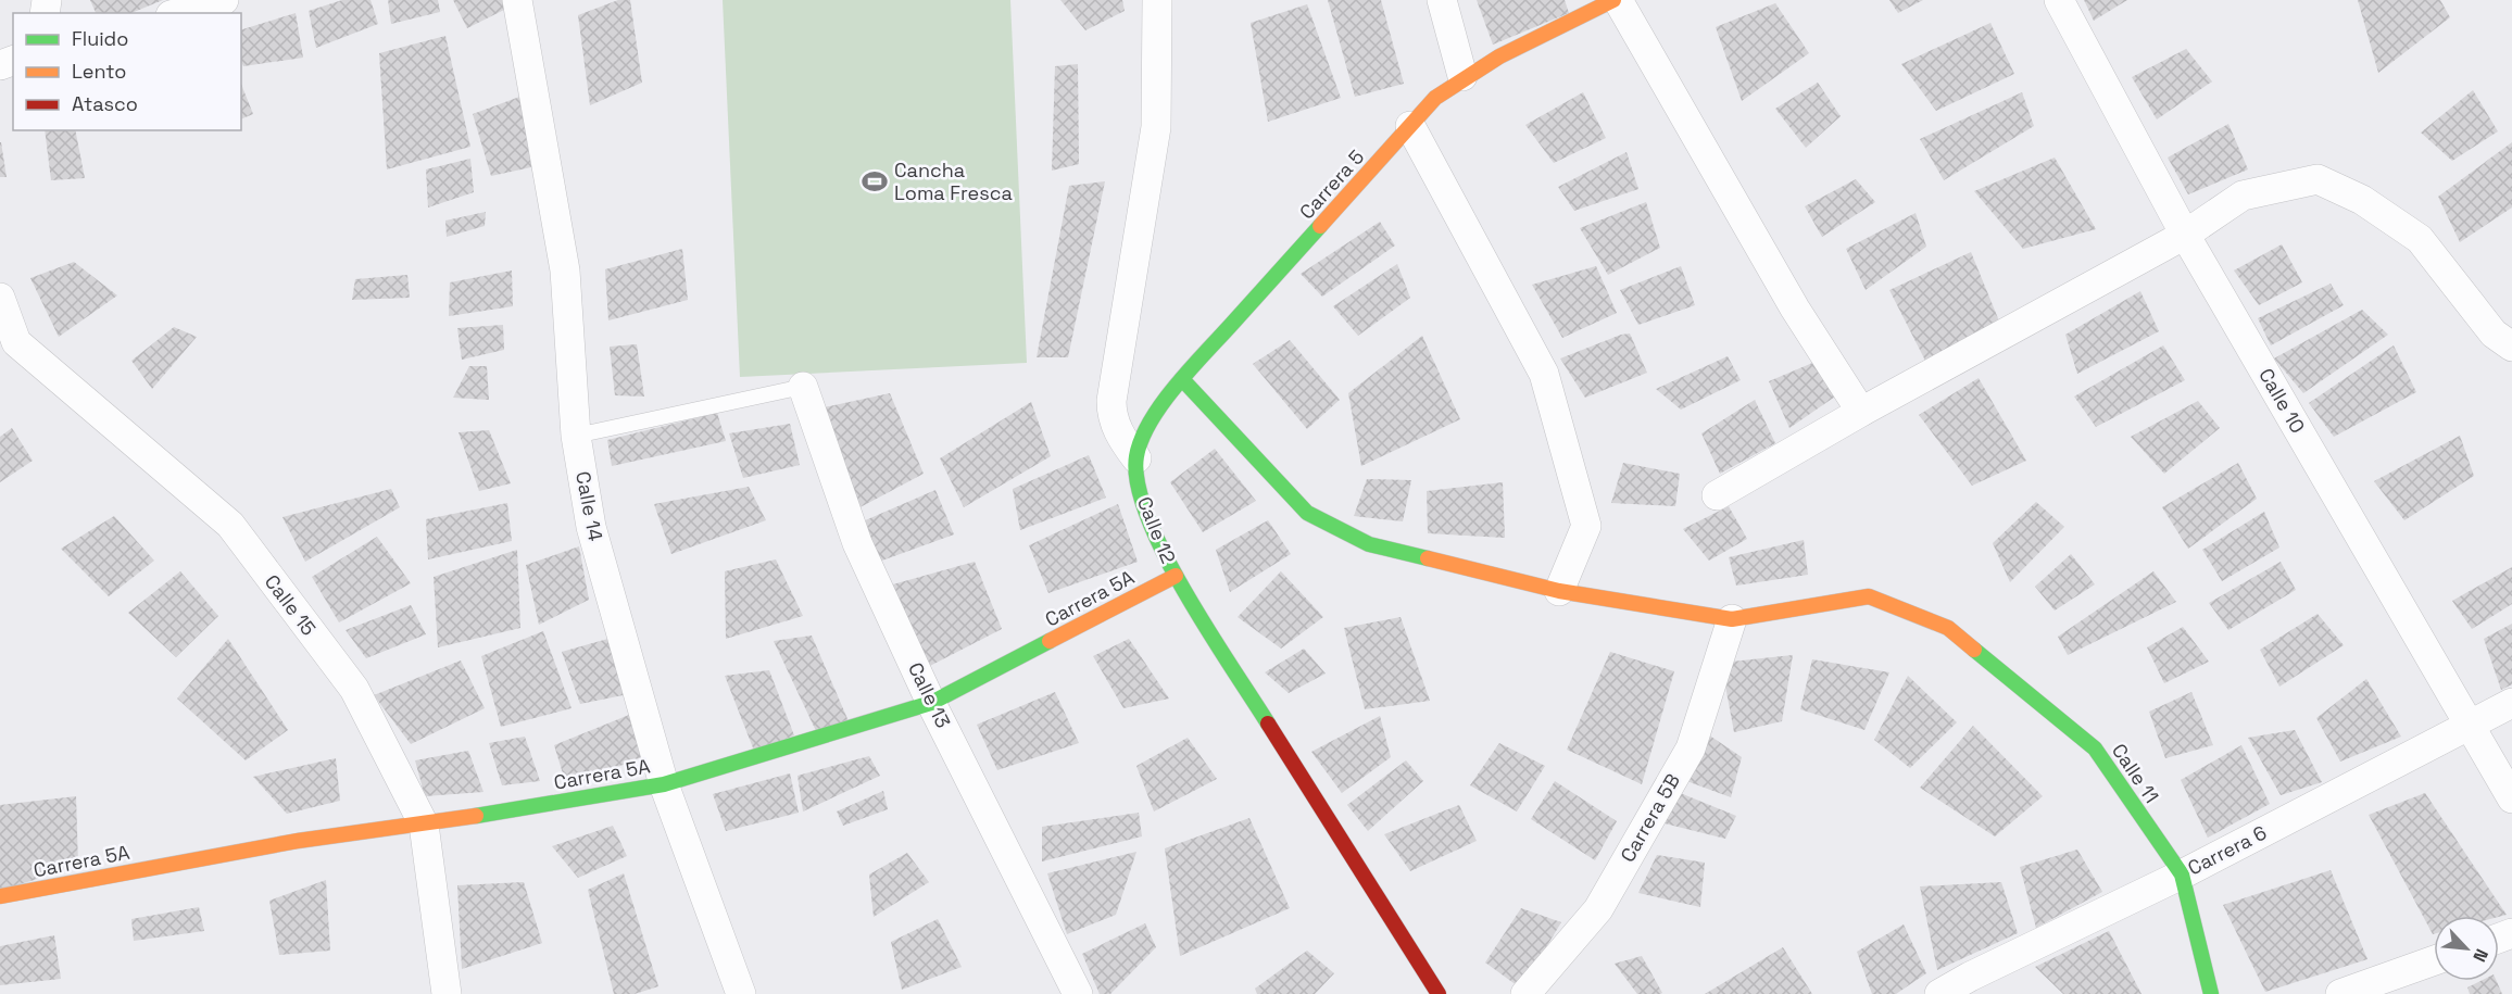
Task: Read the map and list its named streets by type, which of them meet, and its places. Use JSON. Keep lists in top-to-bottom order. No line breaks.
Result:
{"streets":{"street":["Carrera 5","Calle 10","Calle 14","Calle 12","Carrera 5A","Calle 15","Calle 13","Calle 11","Carrera 5B","Carrera 6"]},"crossings":[["Carrera 5","Calle 12"],["Carrera 5","Calle 11"],["Calle 10","Carrera 6"],["Calle 14","Carrera 5A"],["Calle 12","Carrera 5A"],["Carrera 5A","Calle 15"],["Carrera 5A","Calle 13"],["Calle 11","Carrera 5B"],["Calle 11","Carrera 6"]],"places":{"sports":["Cancha Loma Fresca"]},"legend":["Fluido","Lento","Atasco"],"north":"bottom right"}
